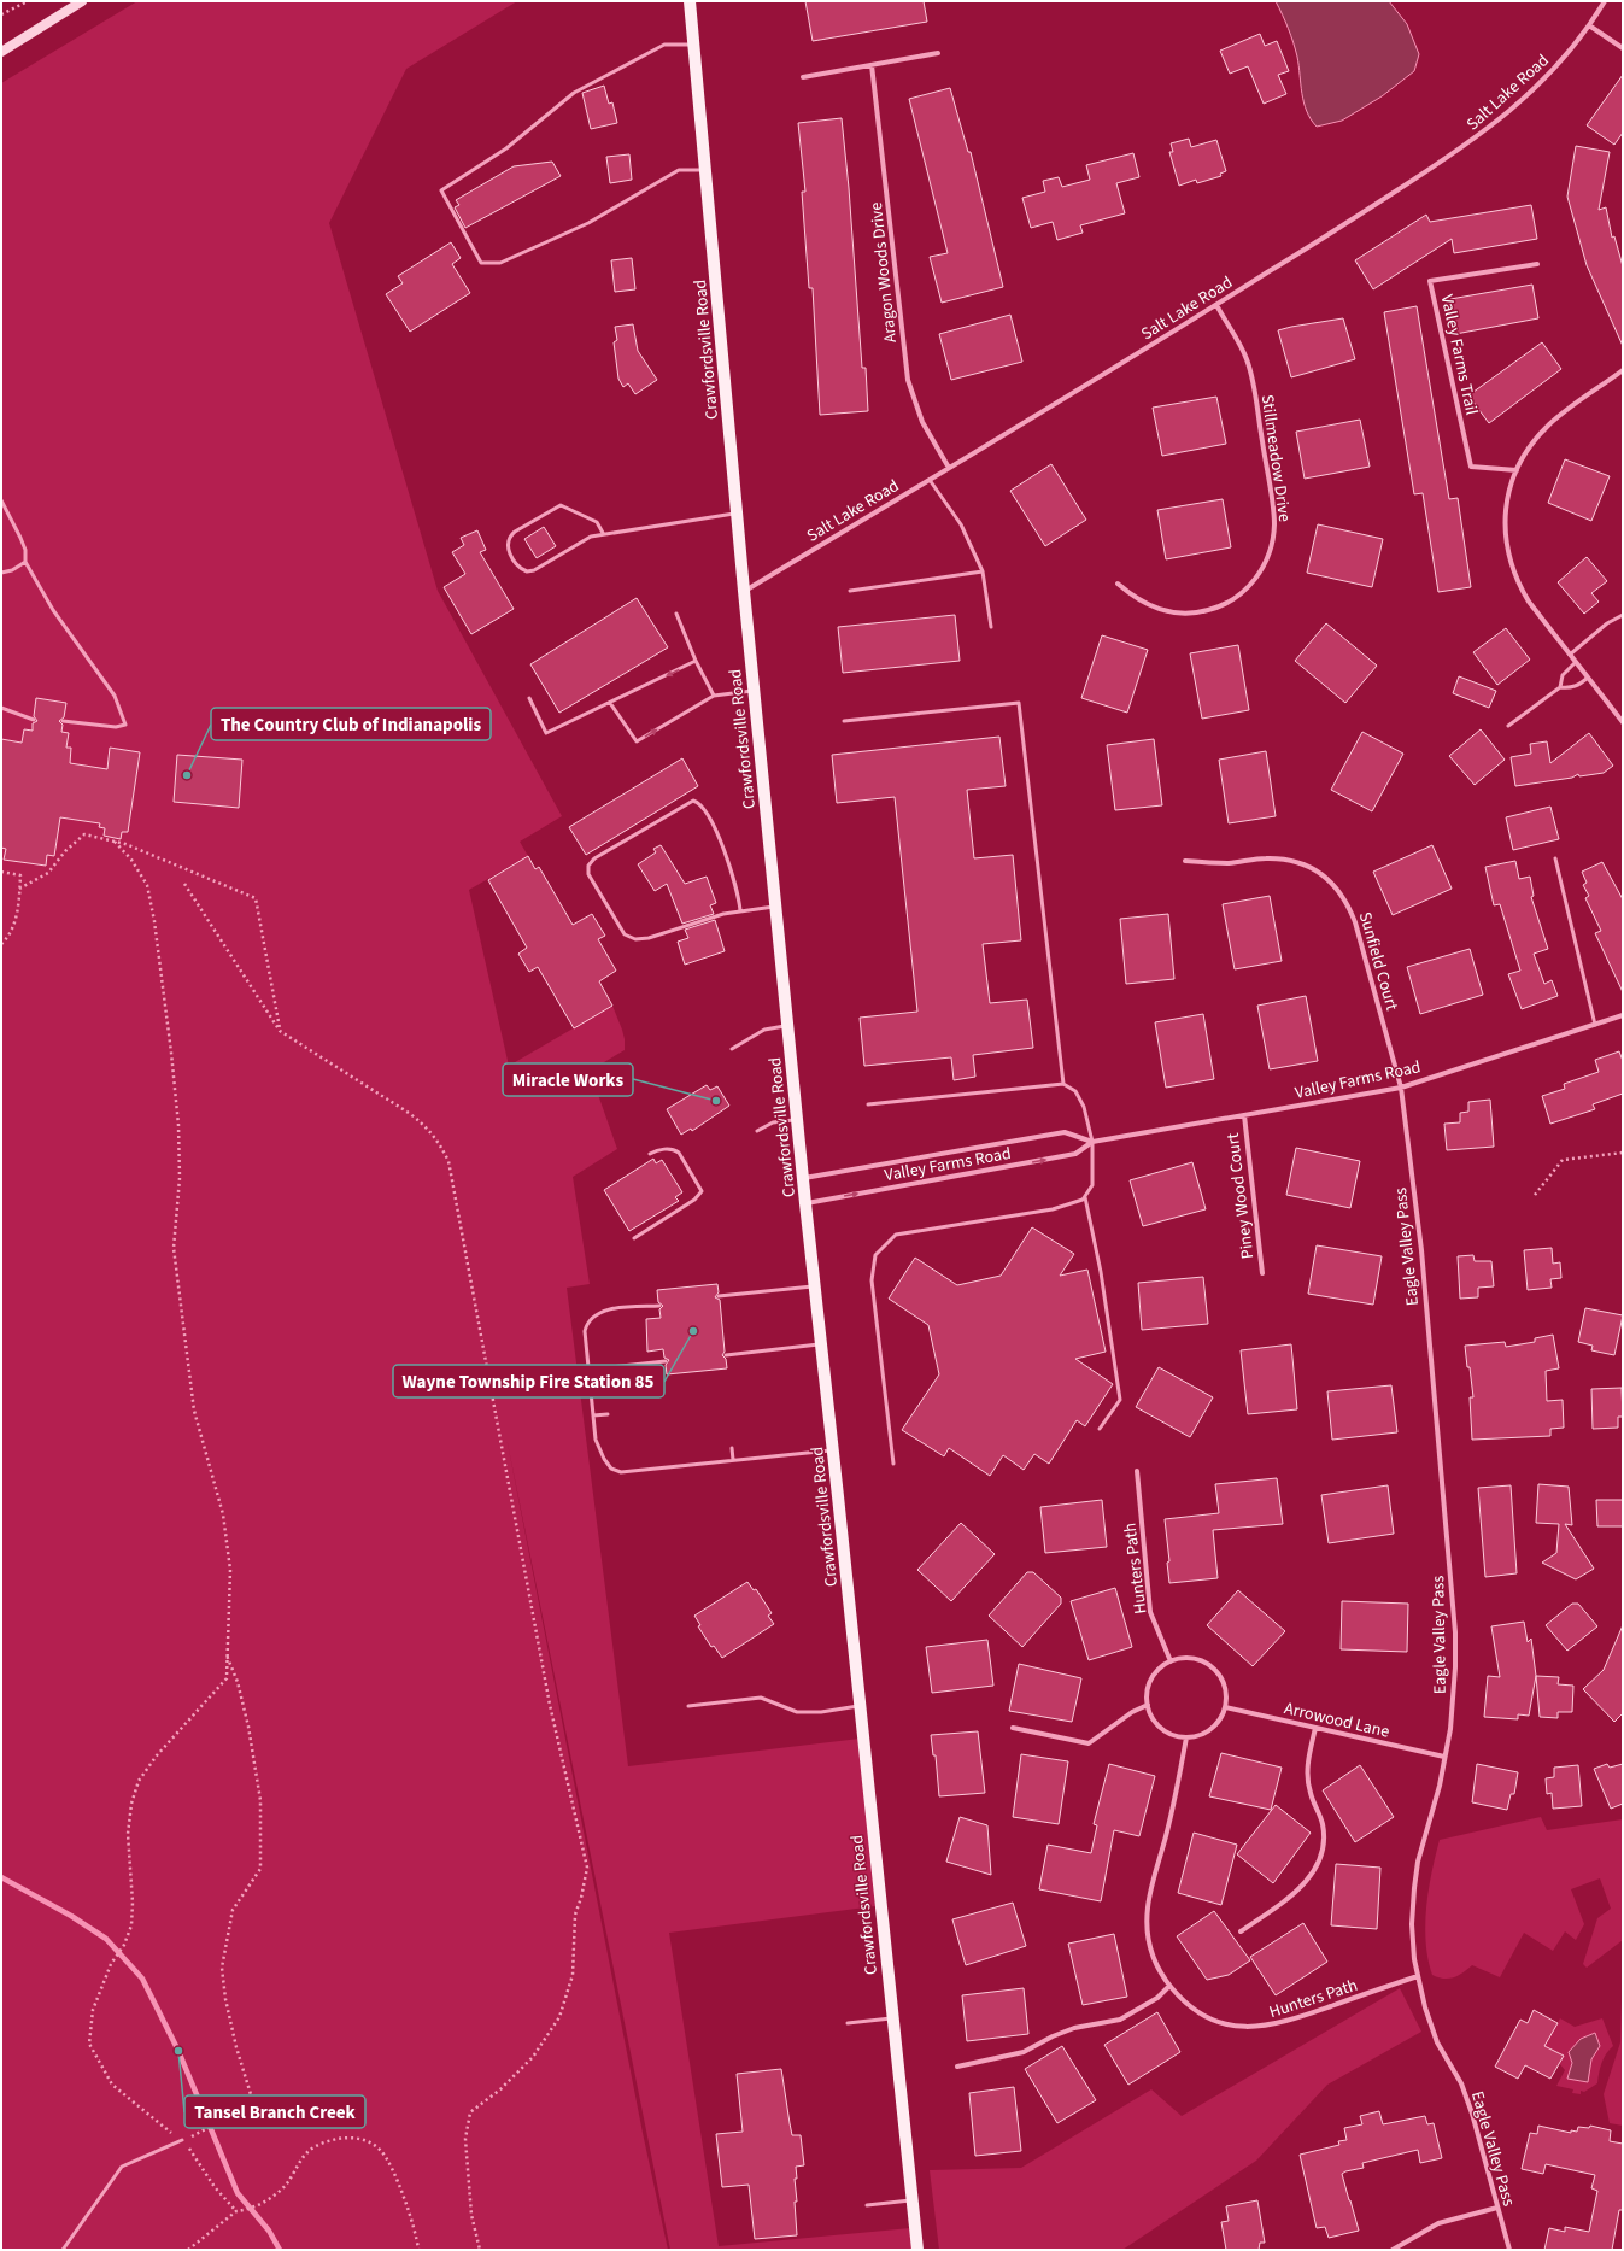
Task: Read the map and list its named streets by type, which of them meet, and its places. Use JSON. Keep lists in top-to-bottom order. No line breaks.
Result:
{"streets":{"main road":["Crawfordsville Road"],"street":["Salt Lake Road","Aragon Woods Drive","Valley Farms Trail","Stillmeadow Drive","Sunfield Court","Valley Farms Road","Piney Wood Court","Eagle Valley Pass","Hunters Path","Arrowood Lane"]},"crossings":[["Salt Lake Road","Aragon Woods Drive"],["Salt Lake Road","Crawfordsville Road"],["Salt Lake Road","Stillmeadow Drive"],["Crawfordsville Road","Valley Farms Road"],["Sunfield Court","Valley Farms Road"],["Sunfield Court","Eagle Valley Pass"],["Valley Farms Road","Piney Wood Court"],["Valley Farms Road","Eagle Valley Pass"],["Eagle Valley Pass","Hunters Path"],["Eagle Valley Pass","Arrowood Lane"],["Hunters Path","Arrowood Lane"]],"places":["The Country Club of Indianapolis","Miracle Works","Wayne Township Fire Station 85","Tansel Branch Creek"]}
